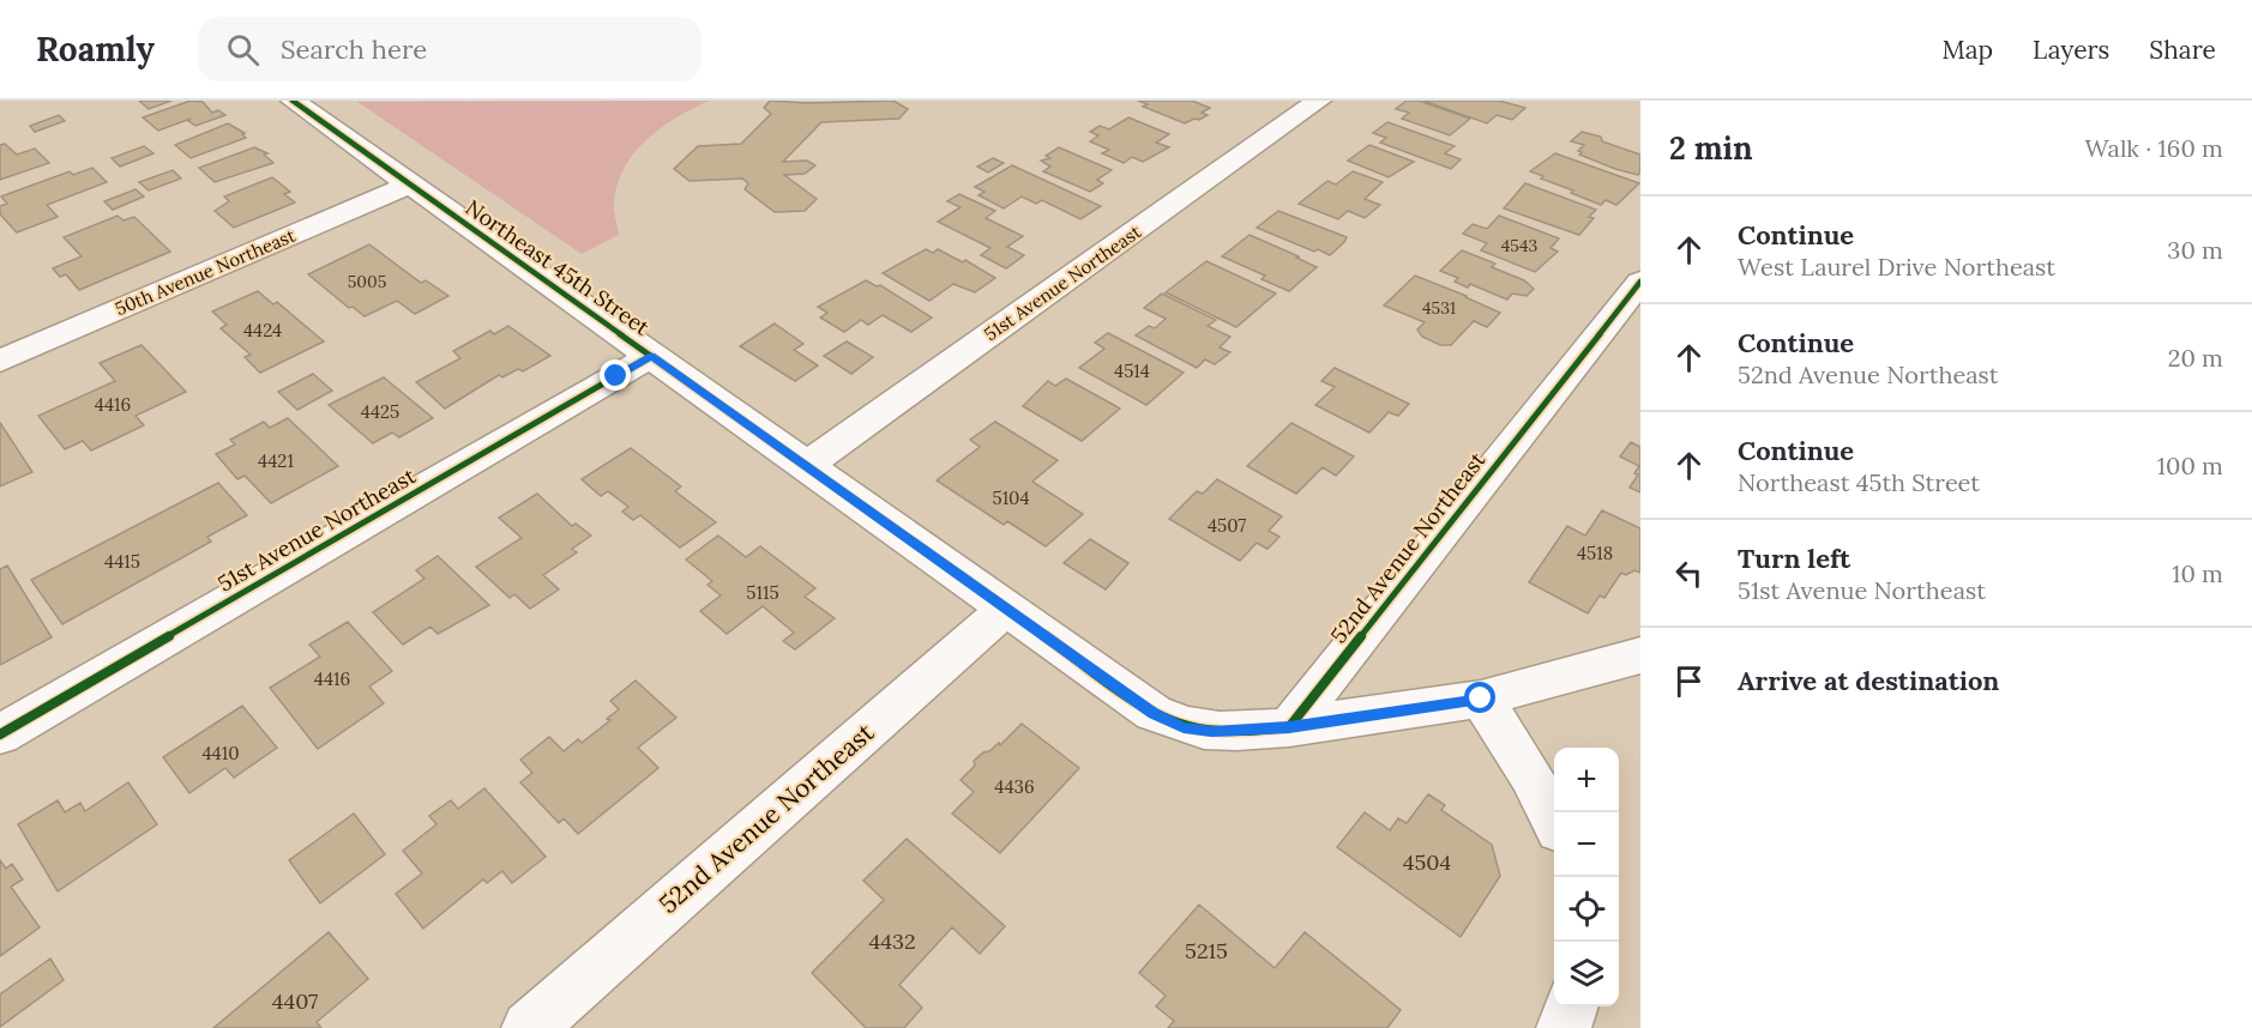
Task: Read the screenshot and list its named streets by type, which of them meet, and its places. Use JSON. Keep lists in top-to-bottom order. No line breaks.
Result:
{"streets":{"street":["Northeast 45th Street","50th Avenue Northeast","51st Avenue Northeast","52nd Avenue Northeast"]},"crossings":[["Northeast 45th Street","50th Avenue Northeast"],["Northeast 45th Street","51st Avenue Northeast"],["Northeast 45th Street","52nd Avenue Northeast"]],"house_numbers":["4543","5005","4531","4424","4514","4416","4425","4421","5104","4507","4518","4415","5115","4416","4410","4436","4504","4432","5215","4407"],"page":{"header":"Roamly","search":"Search here","nav":["Map","Layers","Share"],"heading":["2 min","Walk · 160 m"],"list":[["Continue","West Laurel Drive Northeast","30 m"],["Continue","52nd Avenue Northeast","20 m"],["Continue","Northeast 45th Street","100 m"],["Turn left","51st Avenue Northeast","10 m"],"Arrive at destination"],"map_buttons":["+","−"]}}
